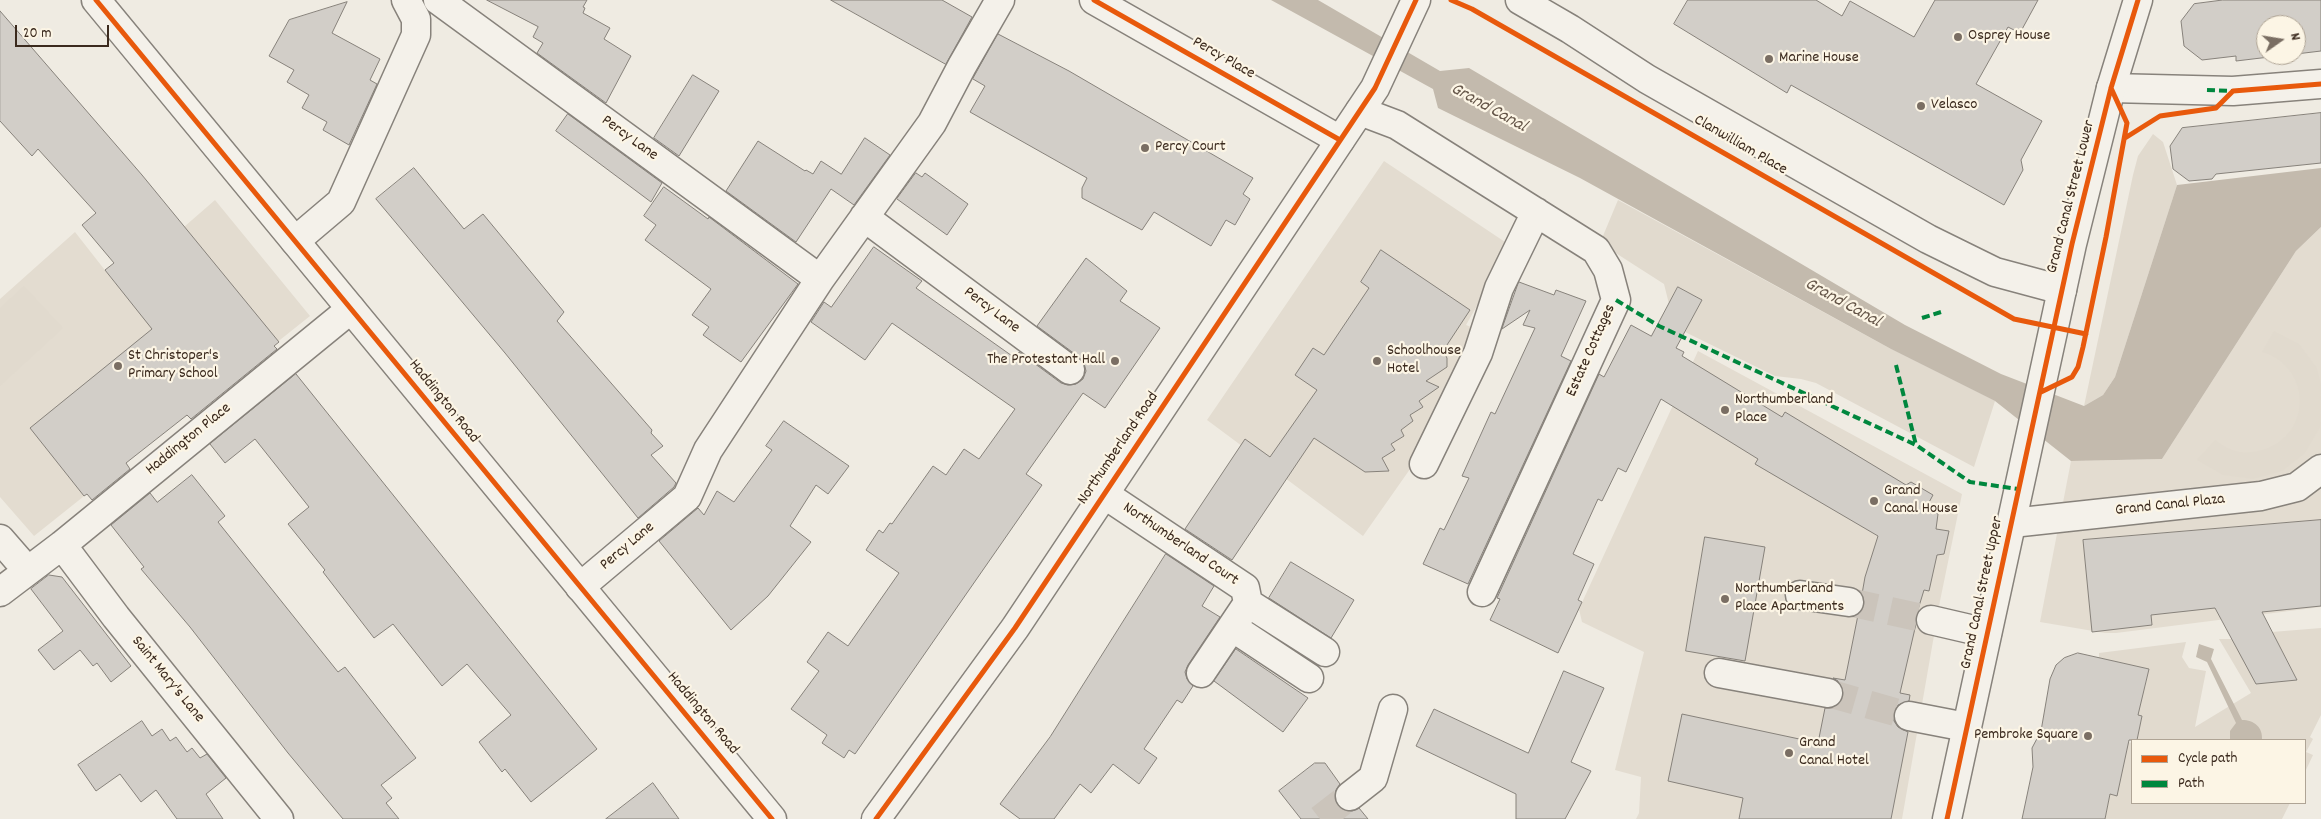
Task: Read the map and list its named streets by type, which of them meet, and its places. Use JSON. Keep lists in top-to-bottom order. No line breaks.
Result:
{"streets":{"street":["Percy Place","Percy Lane","Clanwilliam Place","Grand Canal Street Lower","Estate Cottages","Haddington Road","Haddington Place","Northumberland Road","Grand Canal Plaza","Northumberland Court","Grand Canal Street Upper","Saint Mary's Lane"]},"crossings":[["Percy Place","Northumberland Road"],["Percy Lane","Haddington Road"],["Clanwilliam Place","Grand Canal Street Lower"],["Grand Canal Street Lower","Grand Canal Street Upper"],["Estate Cottages","Northumberland Road"],["Haddington Road","Haddington Place"],["Haddington Place","Saint Mary's Lane"],["Northumberland Road","Northumberland Court"],["Grand Canal Plaza","Grand Canal Street Upper"]],"water":["Grand Canal"],"places":["Osprey House","Marine House","Velasco","Percy Court","The Protestant Hall","Schoolhouse Hotel","St Christoper's Primary School","Northumberland Place","Grand Canal House","Northumberland Place Apartments","Pembroke Square","Grand Canal Hotel"],"legend":["Cycle path","Path"],"scale_bar":"20 m","north":"right"}
